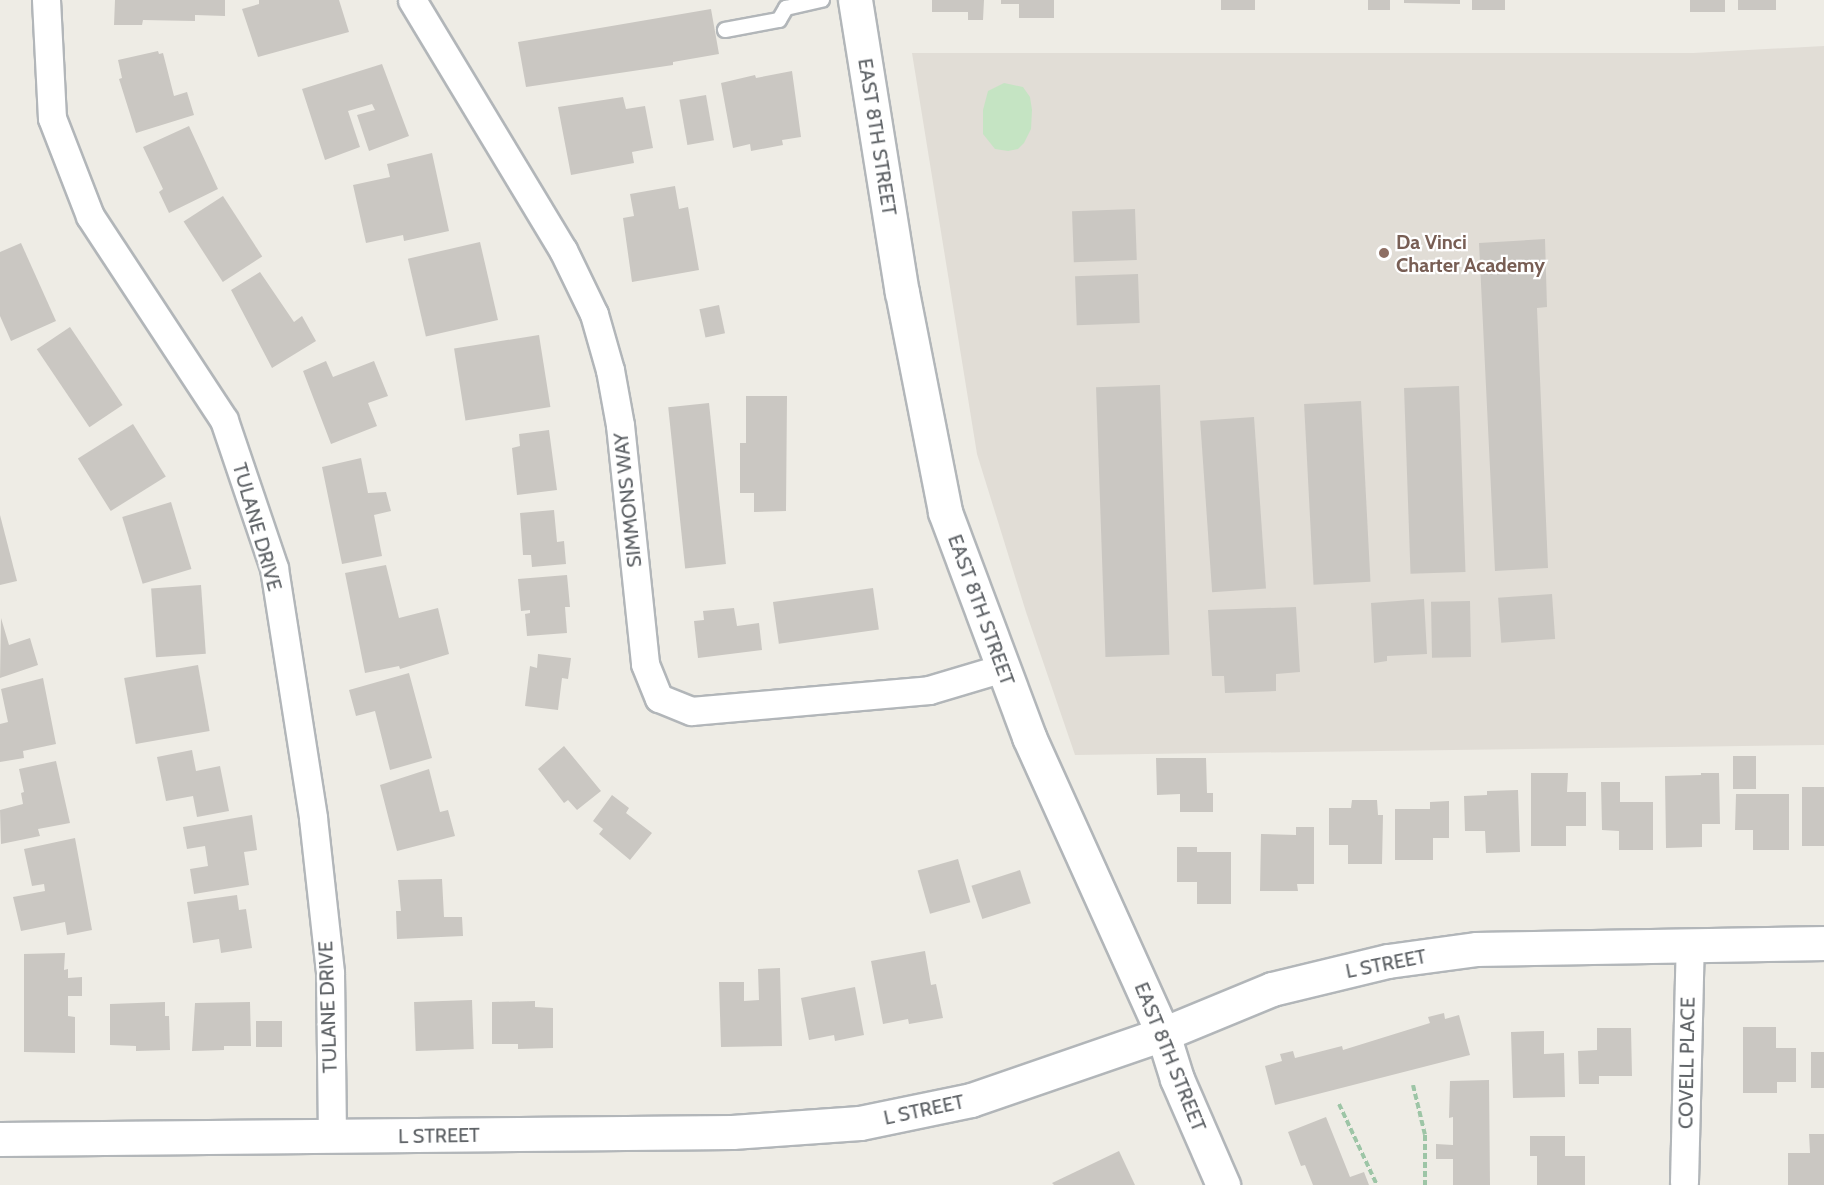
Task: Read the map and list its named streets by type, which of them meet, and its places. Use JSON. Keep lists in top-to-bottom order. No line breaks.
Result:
{"streets":{"street":["EAST 8TH STREET","SIMMONS WAY","TULANE DRIVE","L STREET","COVELL PLACE"]},"crossings":[["EAST 8TH STREET","SIMMONS WAY"],["EAST 8TH STREET","L STREET"],["TULANE DRIVE","L STREET"],["L STREET","COVELL PLACE"]],"places":["Da Vinci Charter Academy"]}
